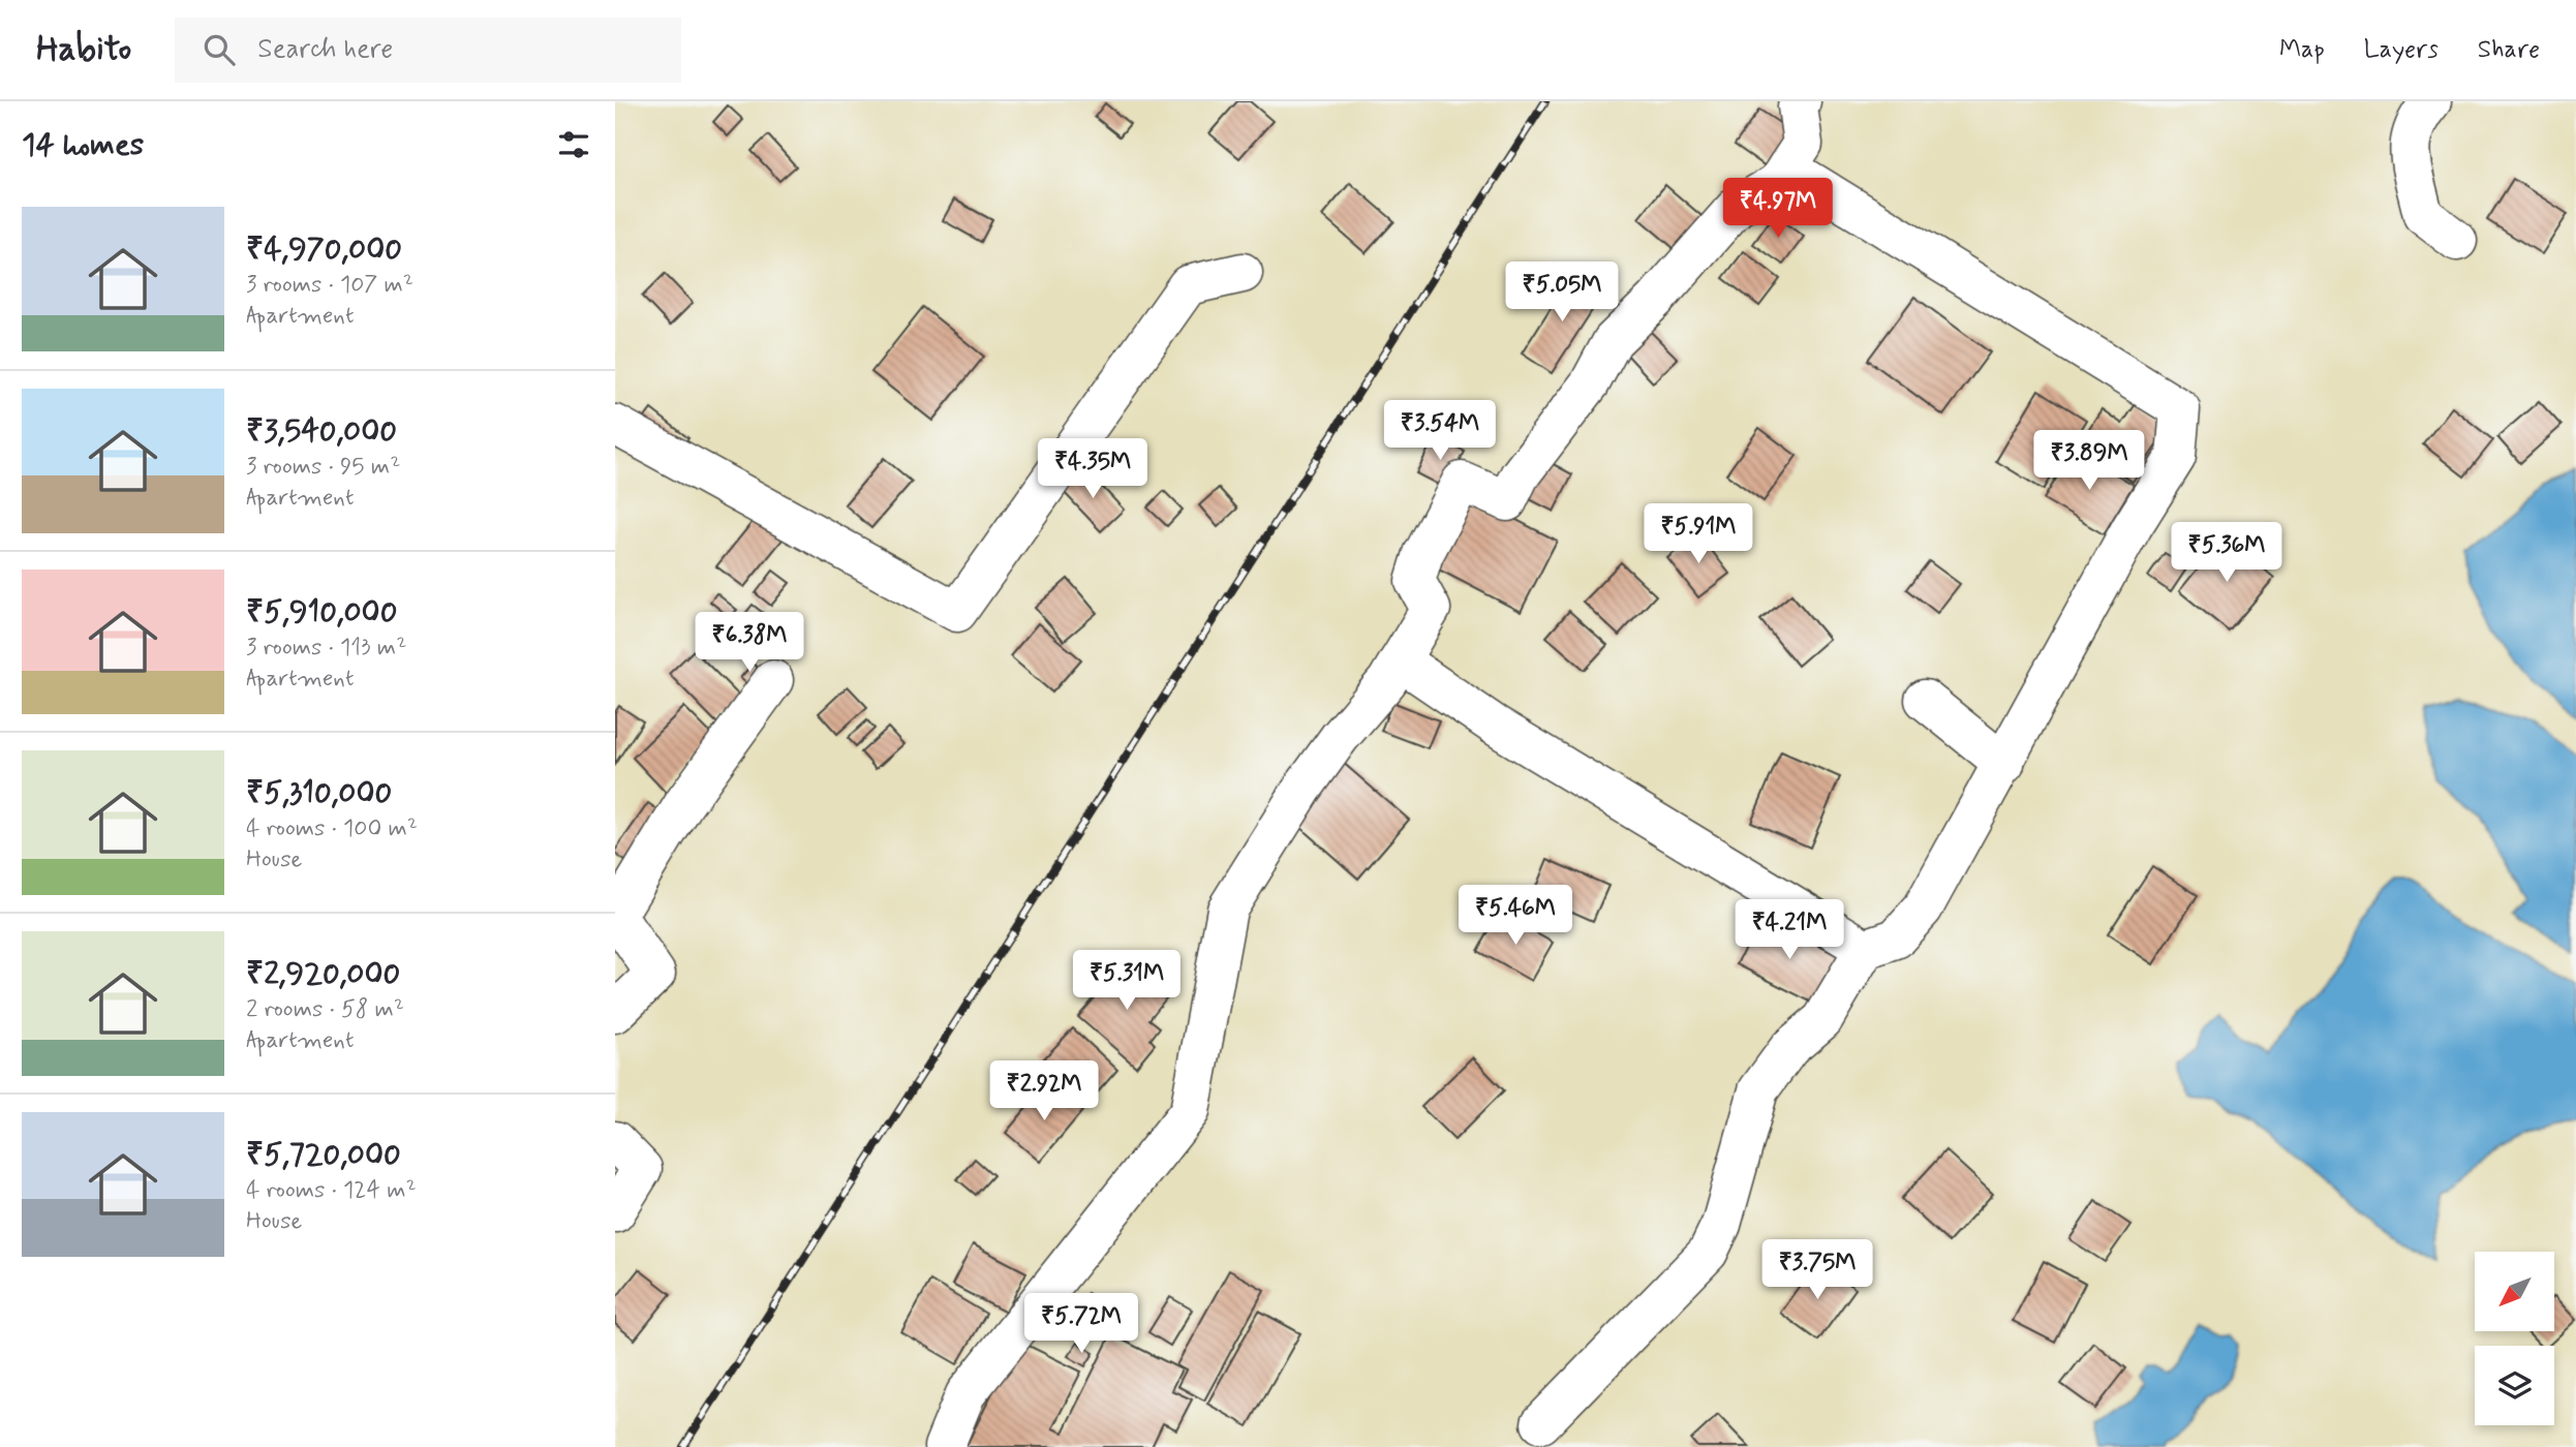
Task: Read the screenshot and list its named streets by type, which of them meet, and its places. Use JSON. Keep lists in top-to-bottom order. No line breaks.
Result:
{"north":"bottom left","page":{"header":"Habito","search":"Search here","nav":["Map","Layers","Share"],"heading":"14 homes","price":["₹4.97M","₹5.05M","₹3.54M","₹3.89M","₹4.35M","₹5.91M","₹5.36M","₹6.38M","₹5.46M","₹4.21M","₹5.31M","₹2.92M","₹3.75M","₹5.72M"],"list":[{"name":"₹4,970,000","note":"3 rooms · 107 m² · Apartment"},{"name":"₹3,540,000","note":"3 rooms · 95 m² · Apartment"},{"name":"₹5,910,000","note":"3 rooms · 113 m² · Apartment"},{"name":"₹5,310,000","note":"4 rooms · 100 m² · House"},{"name":"₹2,920,000","note":"2 rooms · 58 m² · Apartment"},{"name":"₹5,720,000","note":"4 rooms · 124 m² · House"}]}}
